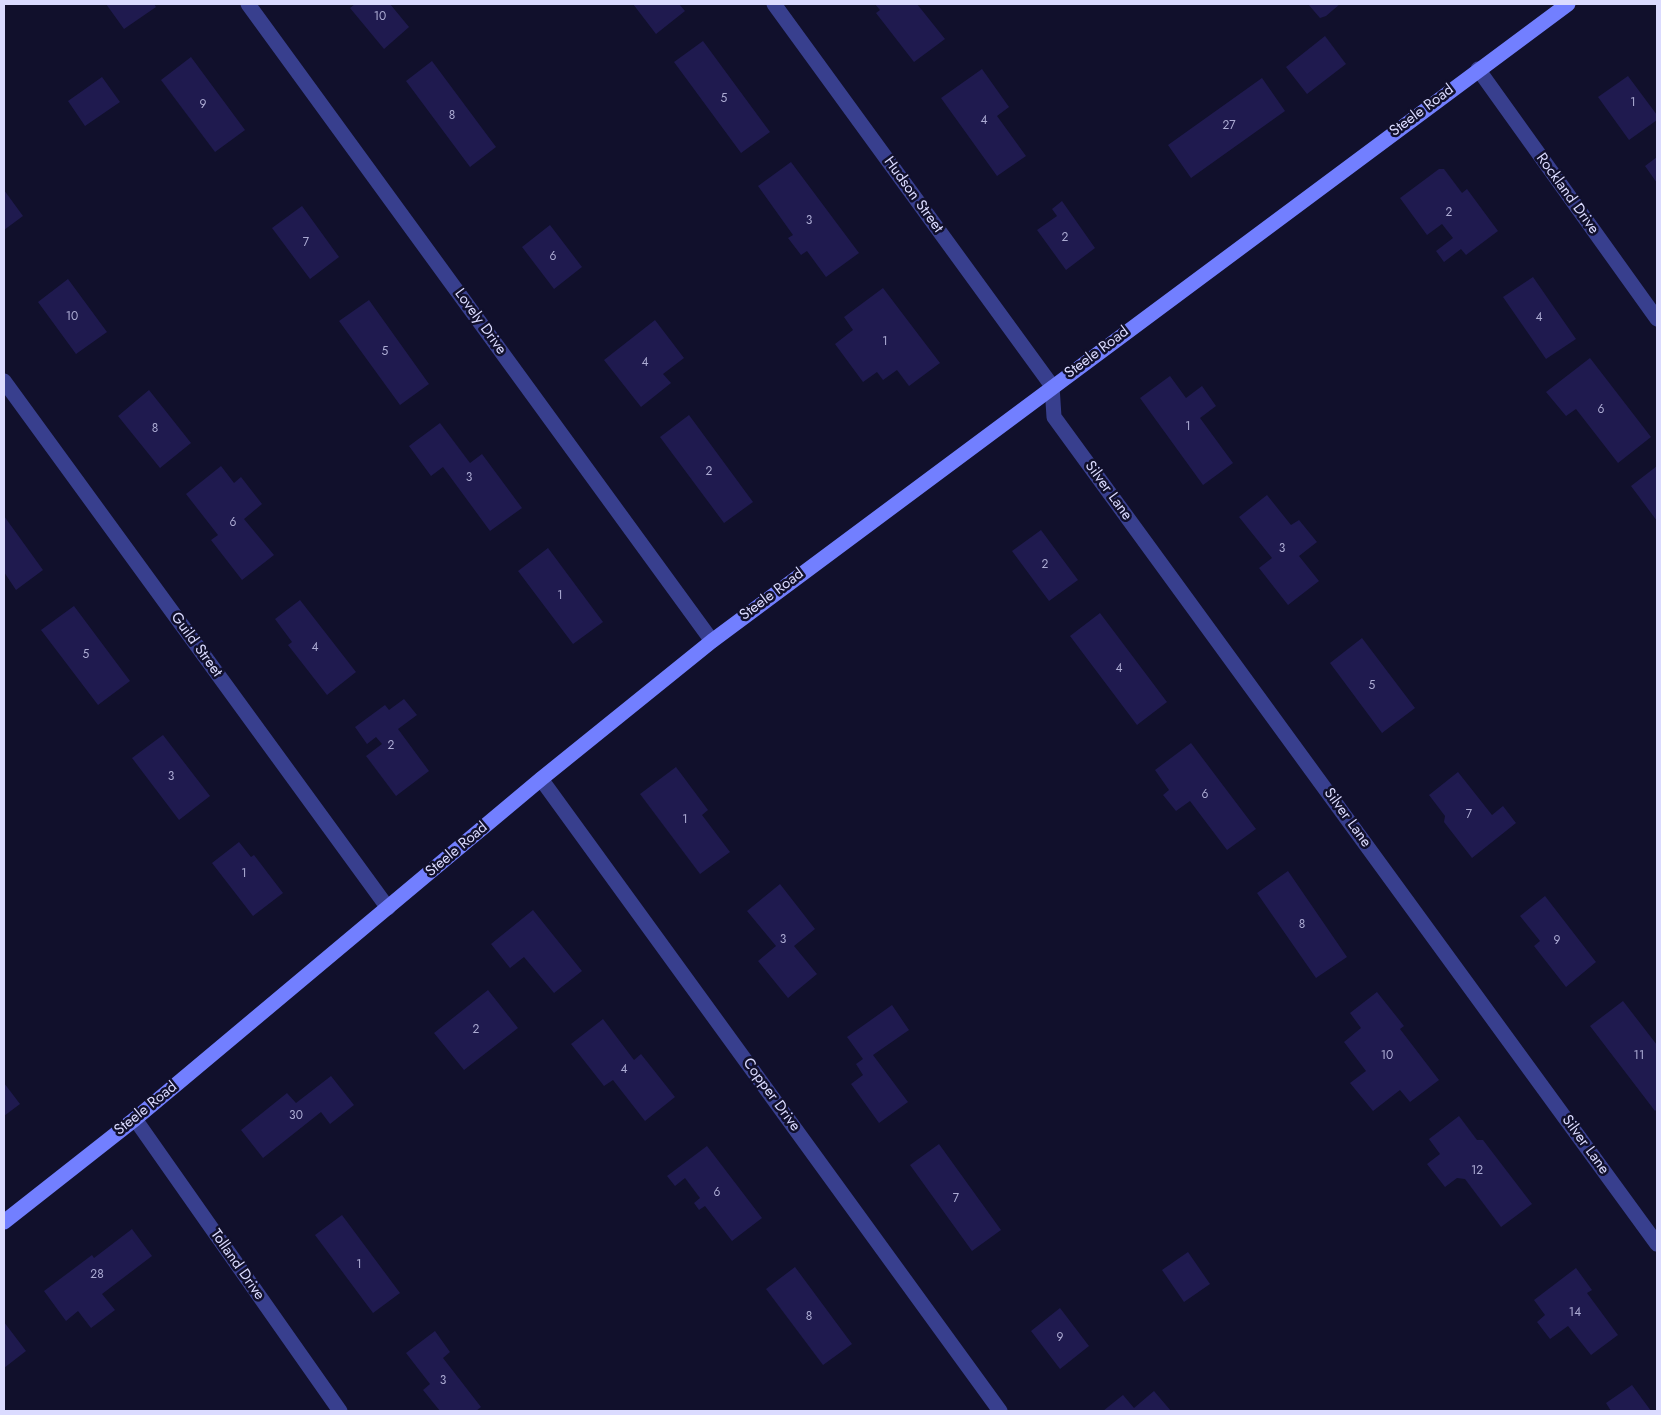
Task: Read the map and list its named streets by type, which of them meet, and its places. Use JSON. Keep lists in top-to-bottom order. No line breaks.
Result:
{"streets":{"street":["Steele Road","Rockland Drive","Hudson Street","Lovely Drive","Silver Lane","Guild Street","Copper Drive","Tolland Drive"]},"crossings":[["Steele Road","Rockland Drive"],["Steele Road","Hudson Street"],["Steele Road","Lovely Drive"],["Steele Road","Silver Lane"],["Steele Road","Guild Street"],["Steele Road","Copper Drive"],["Steele Road","Tolland Drive"],["Hudson Street","Silver Lane"]],"house_numbers":["10","5","1","9","8","4","27","2","3","2","7","6","10","4","1","5","4","6","1","8","2","3","6","3","2","1","4","5","4","5","2","3","6","7","1","1","8","3","9","2","10","11","4","30","12","6","7","1","28","14","8","9","3"]}
